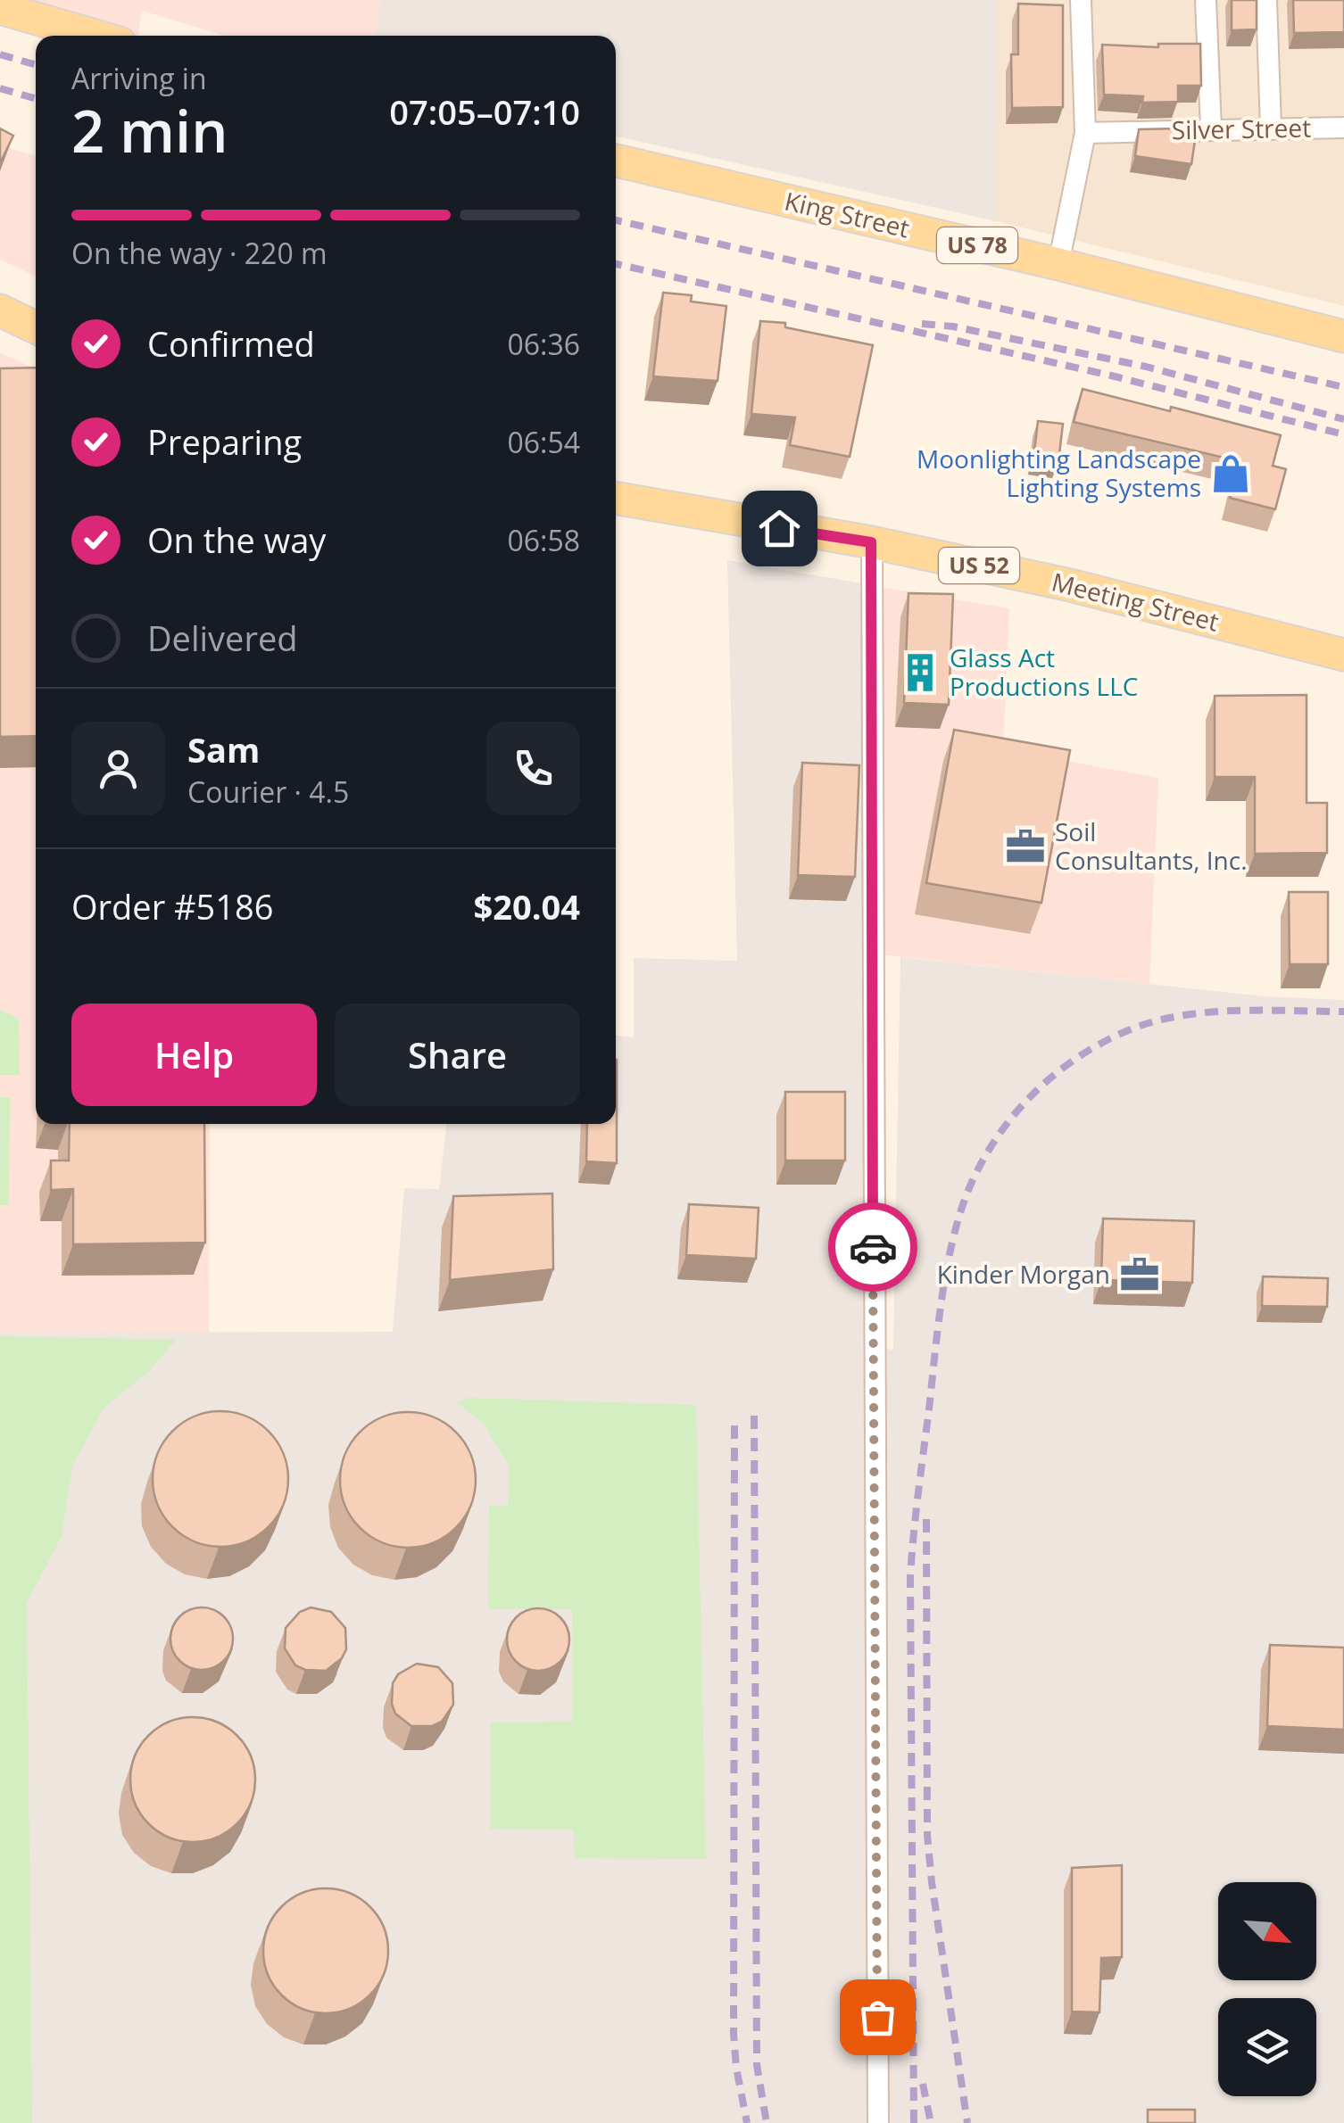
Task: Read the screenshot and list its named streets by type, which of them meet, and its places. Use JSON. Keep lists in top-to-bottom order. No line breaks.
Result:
{"streets":{"main road":["King Street","US 78","US 52","Meeting Street"],"street":["Silver Street"]},"places":{"shop":["Moonlighting Landscape Lighting Systems"],"building":["Glass Act Productions LLC"],"office":["Soil Consultants, Inc.","Kinder Morgan"]},"north":"bottom right","page":{"heading":["2 min","Arriving in","07:05–07:10"],"panel":["Sam","Courier · 4.5","Order #5186","$20.04"],"bar":"On the way · 220 m","list":[["Confirmed","06:36"],["Preparing","06:54"],["On the way","06:58"],"Delivered"],"buttons":["Help","Share"]}}
